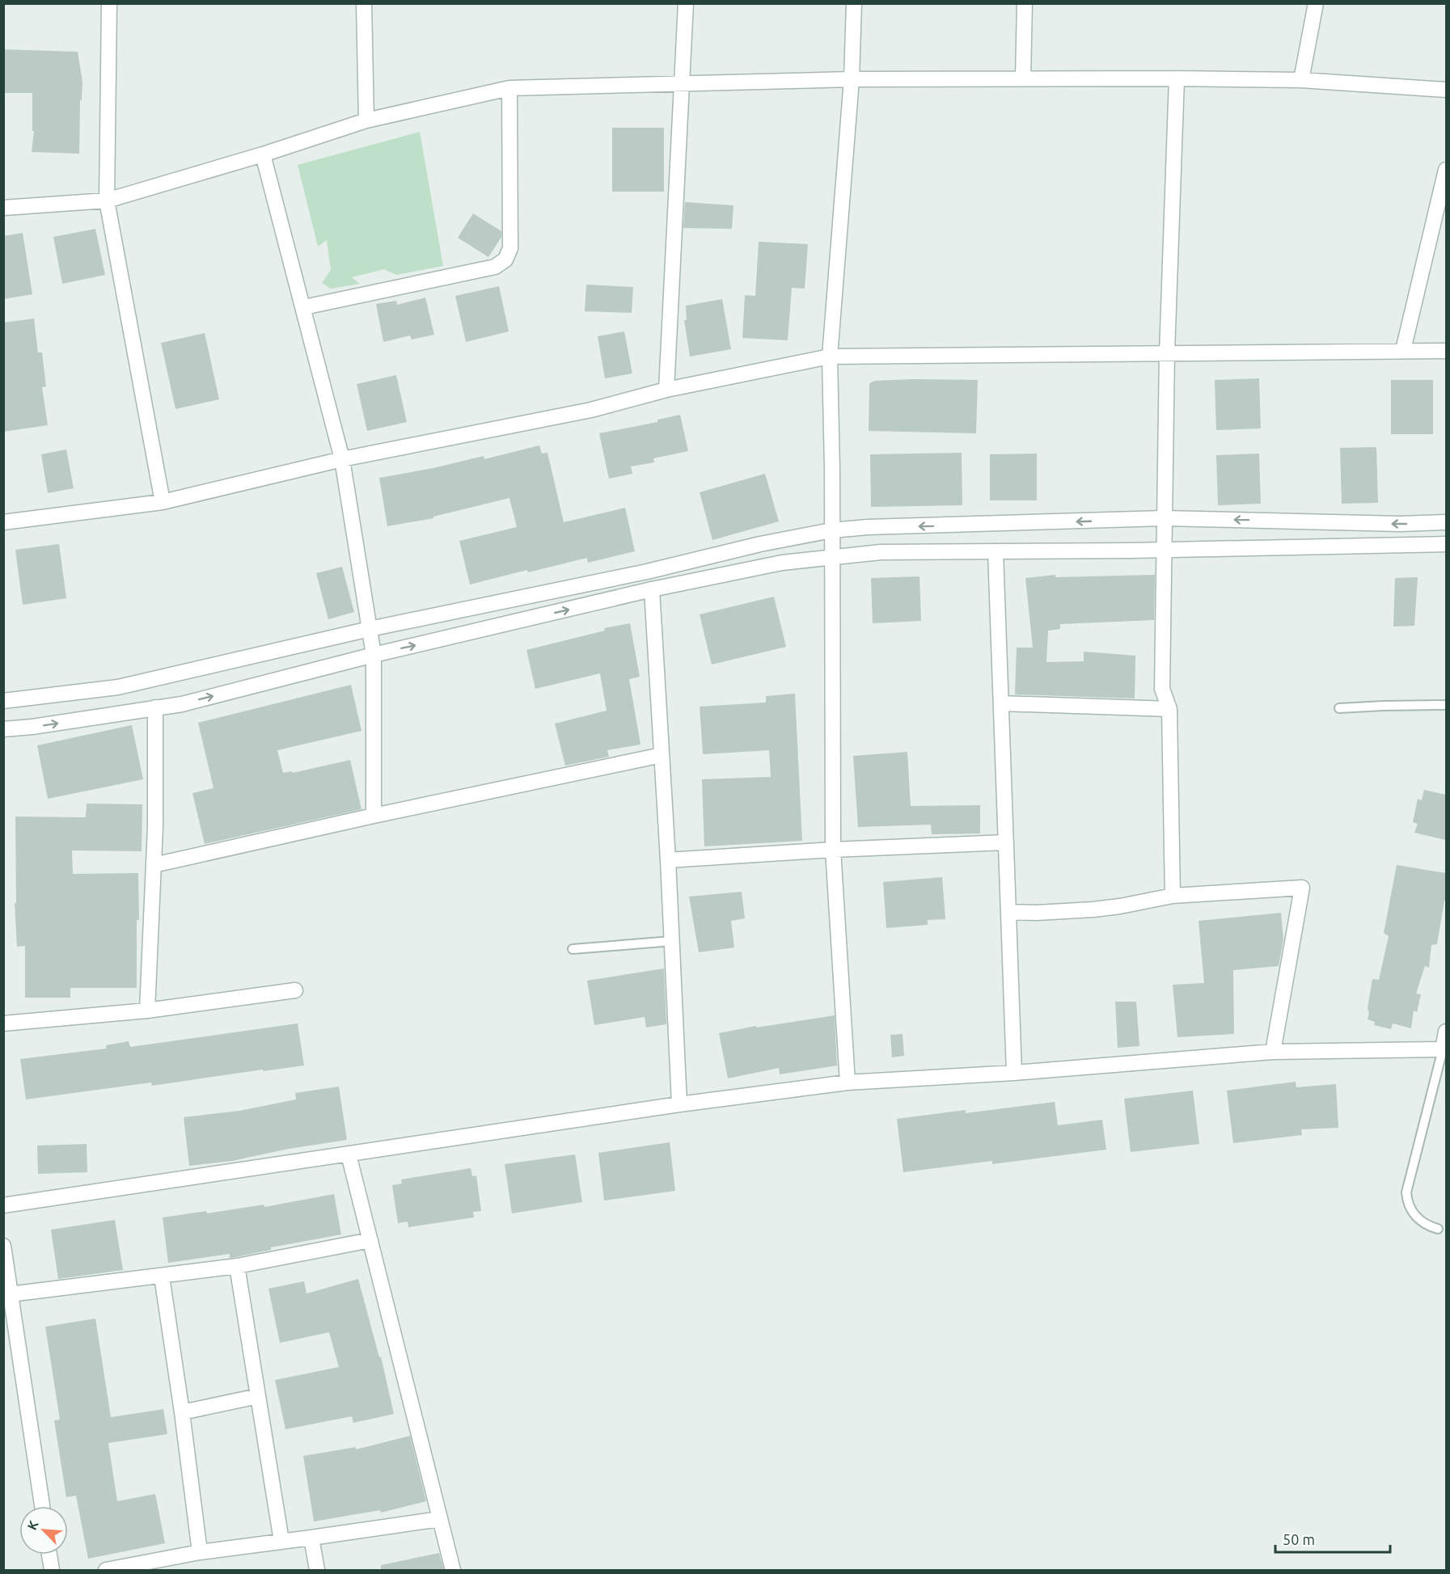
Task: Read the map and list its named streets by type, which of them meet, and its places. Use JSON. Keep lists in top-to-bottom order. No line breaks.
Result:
{"scale_bar":"50 m","north":"top left"}
